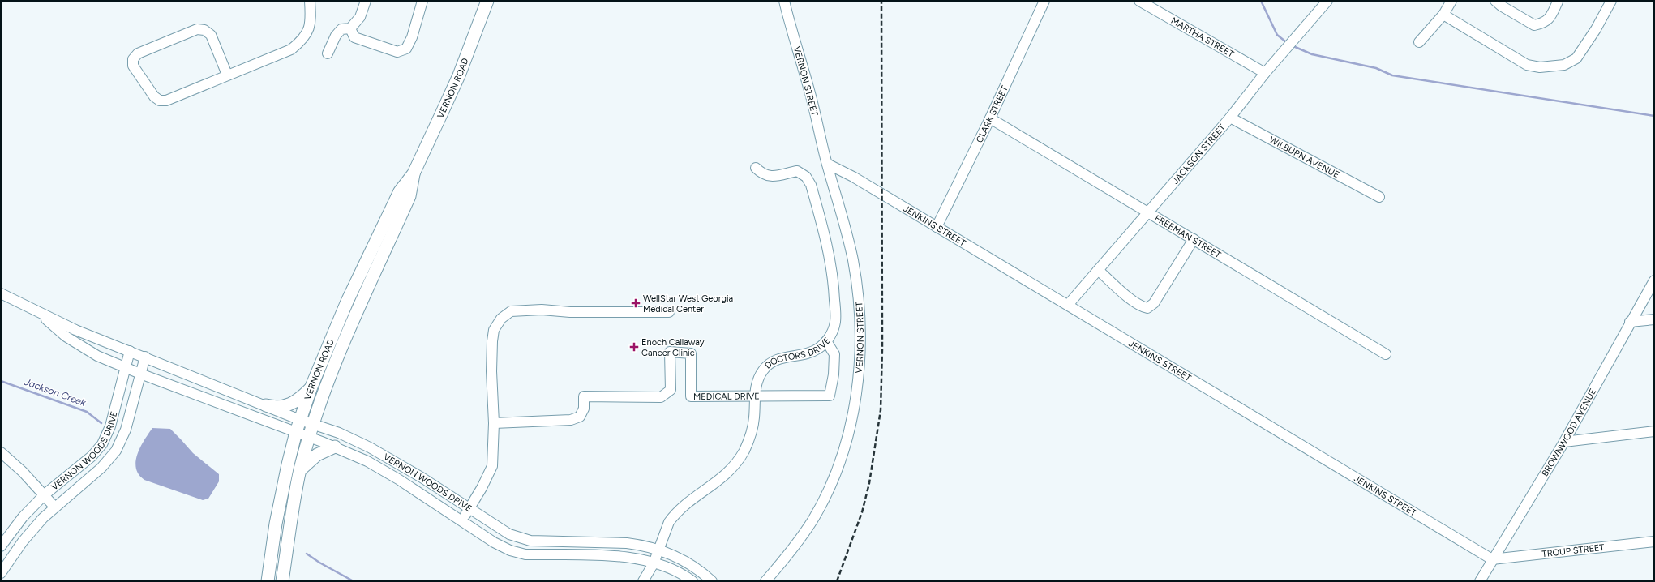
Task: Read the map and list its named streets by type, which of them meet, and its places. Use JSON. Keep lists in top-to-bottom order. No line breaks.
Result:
{"streets":{"main road":["VERNON ROAD"],"street":["MARTHA STREET","VERNON STREET","CLARK STREET","JACKSON STREET","WILBURN AVENUE","JENKINS STREET","FREEMAN STREET","DOCTORS DRIVE","MEDICAL DRIVE","BROWNWOOD AVENUE","VERNON WOODS DRIVE","TROUP STREET"]},"crossings":[["MARTHA STREET","JACKSON STREET"],["VERNON STREET","JENKINS STREET"],["VERNON ROAD","VERNON WOODS DRIVE"],["CLARK STREET","JENKINS STREET"],["CLARK STREET","FREEMAN STREET"],["JACKSON STREET","WILBURN AVENUE"],["JACKSON STREET","JENKINS STREET"],["JACKSON STREET","FREEMAN STREET"],["JENKINS STREET","BROWNWOOD AVENUE"],["JENKINS STREET","TROUP STREET"],["DOCTORS DRIVE","MEDICAL DRIVE"],["DOCTORS DRIVE","VERNON WOODS DRIVE"],["BROWNWOOD AVENUE","TROUP STREET"]],"water":["Jackson Creek"],"places":{"health":["WellStar West Georgia Medical Center","Enoch Callaway Cancer Clinic"]}}
